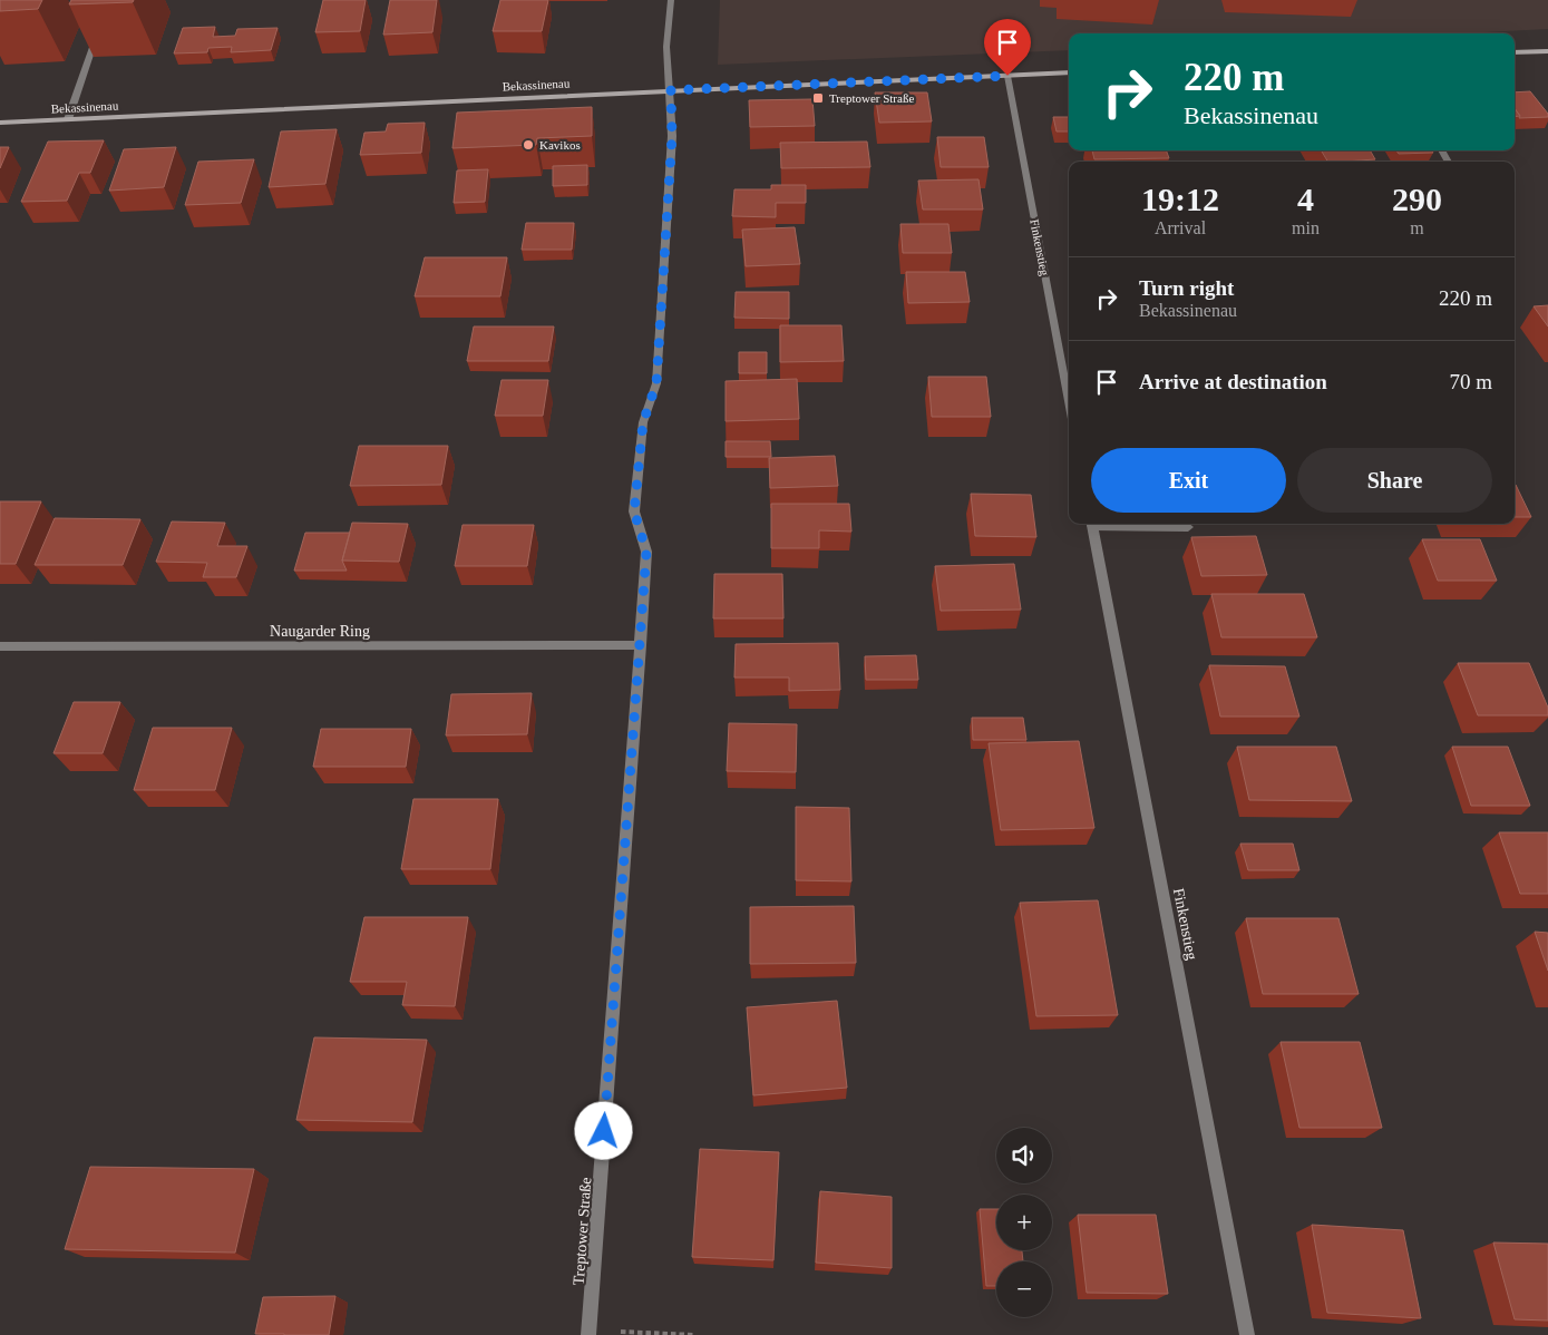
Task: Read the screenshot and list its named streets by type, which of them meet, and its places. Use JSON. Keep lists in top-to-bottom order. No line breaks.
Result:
{"streets":{"street":["Bekassinenau","Finkenstieg","Naugarder Ring","Treptower Straße"]},"crossings":[["Bekassinenau","Finkenstieg"],["Bekassinenau","Treptower Straße"],["Naugarder Ring","Treptower Straße"]],"places":{"transit":["Treptower Straße"],"other":["Kavikos"]},"page":{"turn":["220 m","Bekassinenau"],"eta":["19:12","Arrival","4","min","290","m"],"list":[{"name":"Turn right","note":"Bekassinenau","value":"220 m"},{"name":"Arrive at destination","value":"70 m"}],"buttons":["Exit","Share"],"map_buttons":["+","−"]}}
